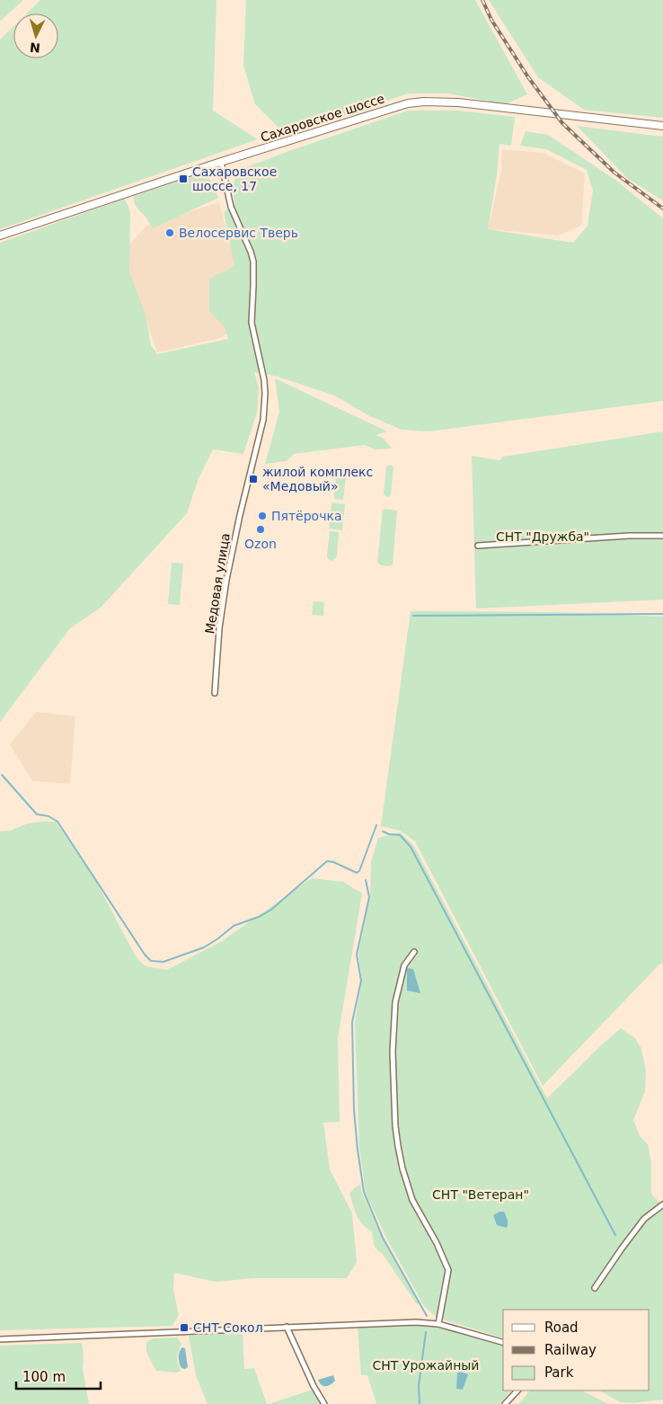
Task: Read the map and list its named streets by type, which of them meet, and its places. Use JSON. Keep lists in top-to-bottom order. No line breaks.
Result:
{"streets":{"main road":["Сахаровское шоссе"],"street":["Медовая улица"]},"crossings":[["Сахаровское шоссе","Медовая улица"]],"parks":["СНТ \"Дружба\"","СНТ \"Ветеран\"","СНТ Урожайный"],"places":{"transit":["Сахаровское шоссе, 17","жилой комплекс «Медовый»","СНТ Сокол"],"other":["Велосервис Тверь","Пятёрочка","Ozon"]},"legend":["Road","Railway","Park"],"scale_bar":"100 m","north":"bottom"}
